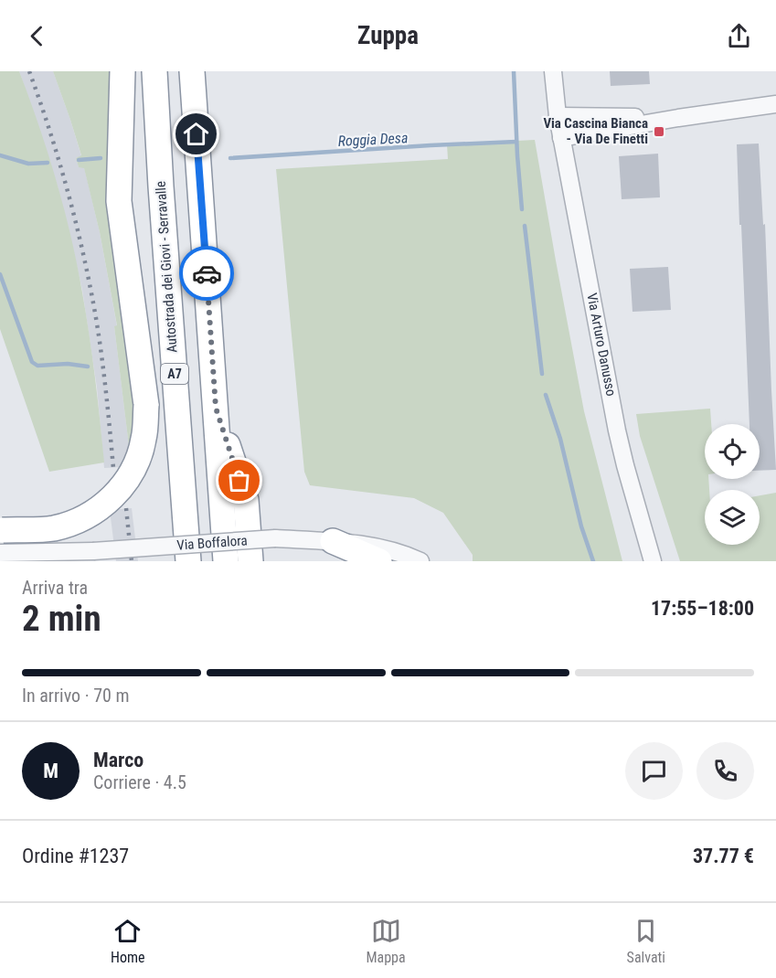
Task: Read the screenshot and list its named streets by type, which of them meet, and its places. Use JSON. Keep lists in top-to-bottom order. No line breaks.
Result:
{"streets":{"highway":["Autostrada dei Giovi - Serravalle","A7"],"street":["Via Arturo Danusso","Via Boffalora"]},"water":["Roggia Desa"],"places":{"transit":["Via Cascina Bianca - Via De Finetti"]},"page":{"header":"Zuppa","heading":["2 min","Arriva tra","17:55–18:00"],"panel":["Marco","Corriere · 4.5","Ordine #1237","37.77 €"],"bar":"In arrivo · 70 m","round":"M","tabs":["Home","Mappa","Salvati"]}}
